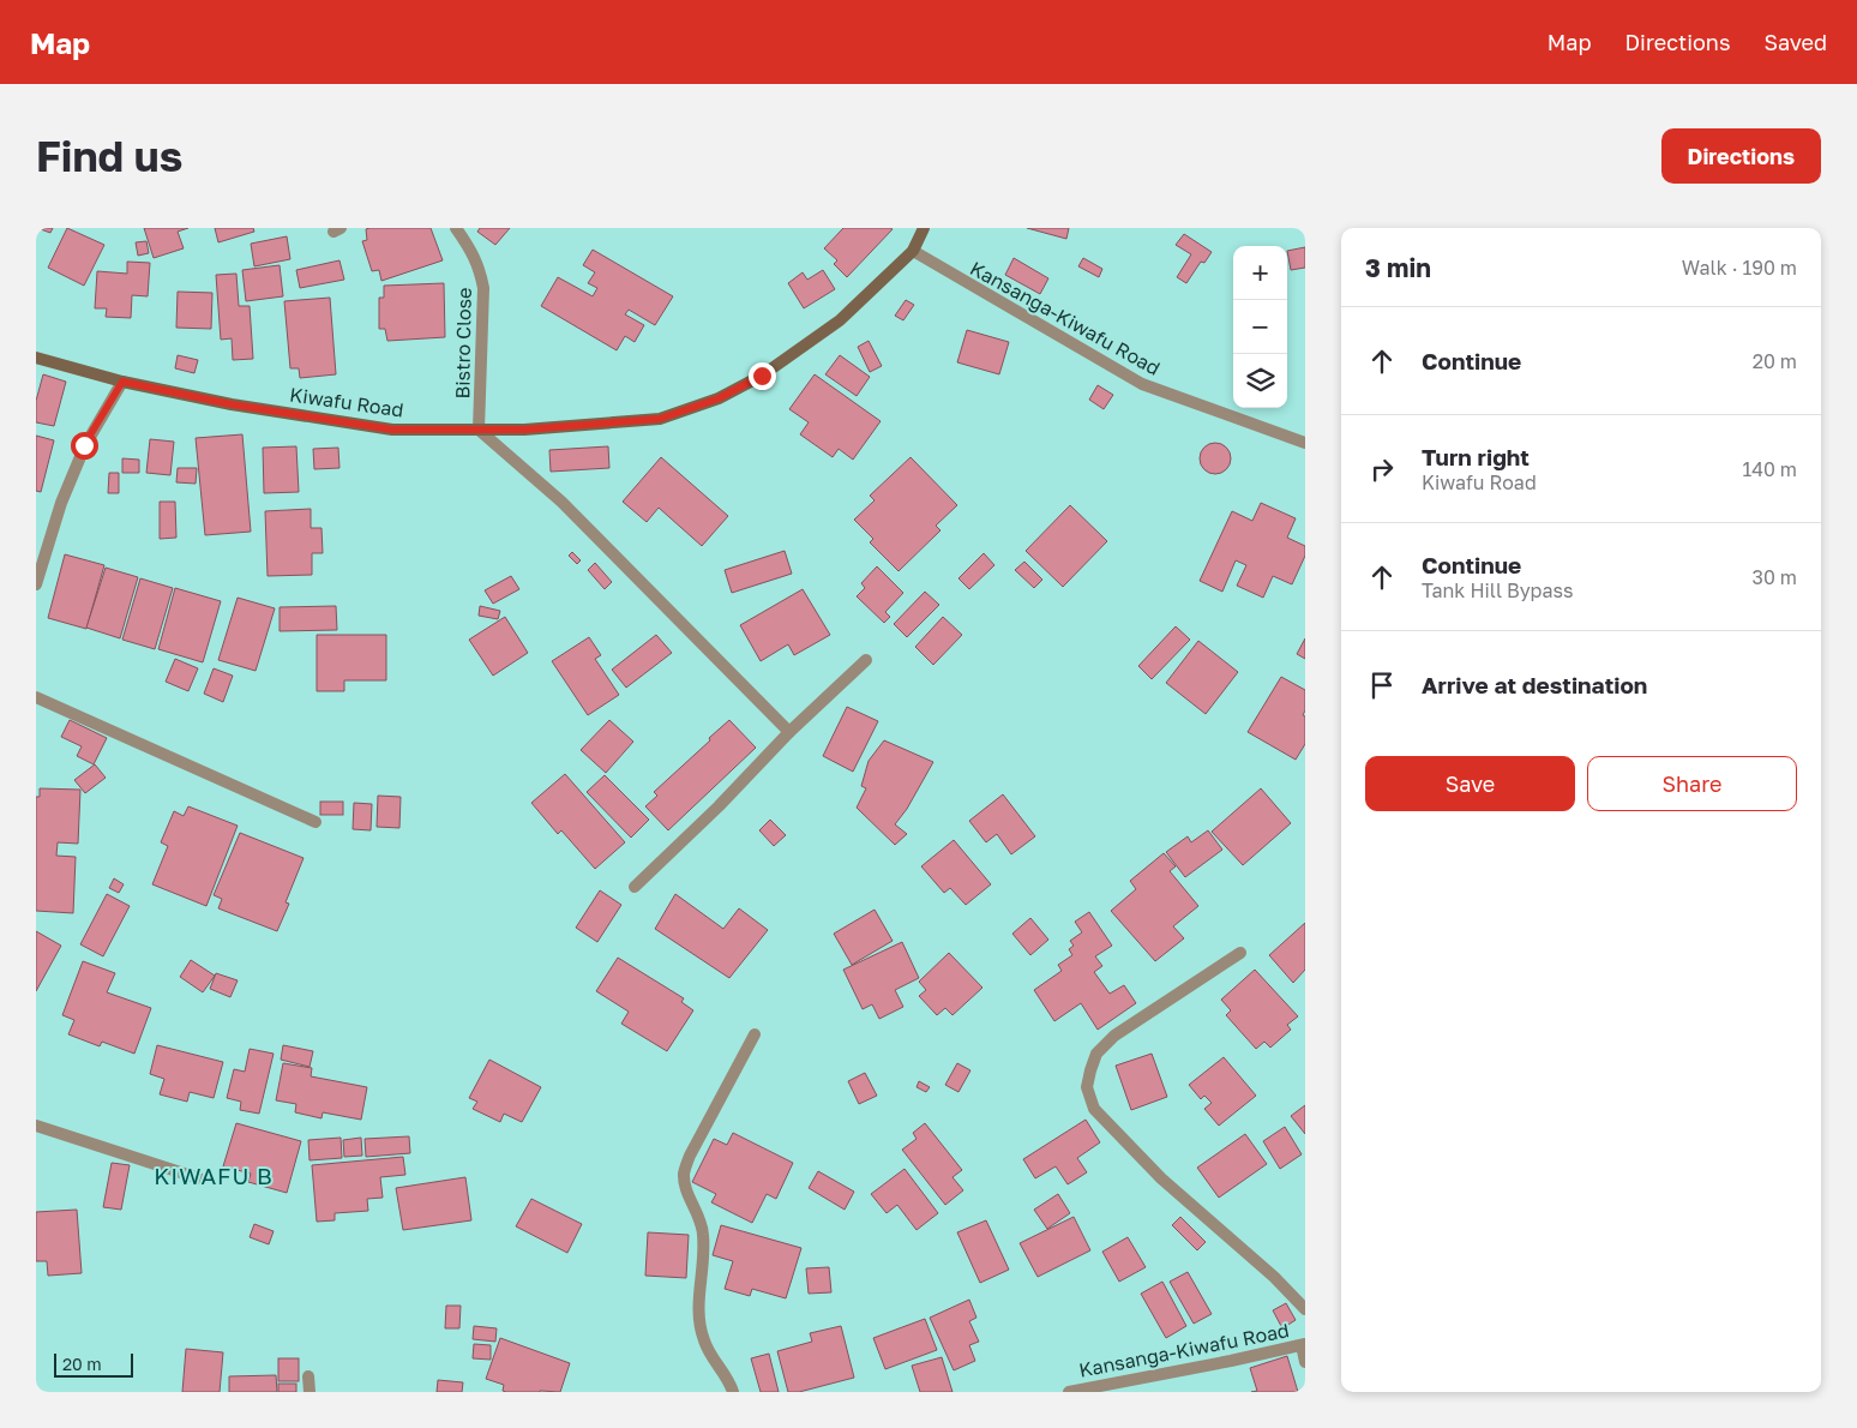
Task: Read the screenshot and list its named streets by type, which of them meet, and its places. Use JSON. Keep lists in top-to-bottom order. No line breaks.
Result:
{"streets":{"street":["Kansanga-Kiwafu Road","Bistro Close","Kiwafu Road"]},"crossings":[["Kansanga-Kiwafu Road","Kiwafu Road"],["Bistro Close","Kiwafu Road"]],"districts":["KIWAFU B"],"scale_bar":"20 m","page":{"header":"Map","nav":["Map","Directions","Saved"],"buttons":["Directions",["Save","Share"]],"title":"Find us","heading":["3 min","Walk · 190 m"],"map_buttons":["+","−"],"list":[["Continue","20 m"],["Turn right","Kiwafu Road","140 m"],["Continue","Tank Hill Bypass","30 m"],"Arrive at destination"],"scale":"20 m"}}
